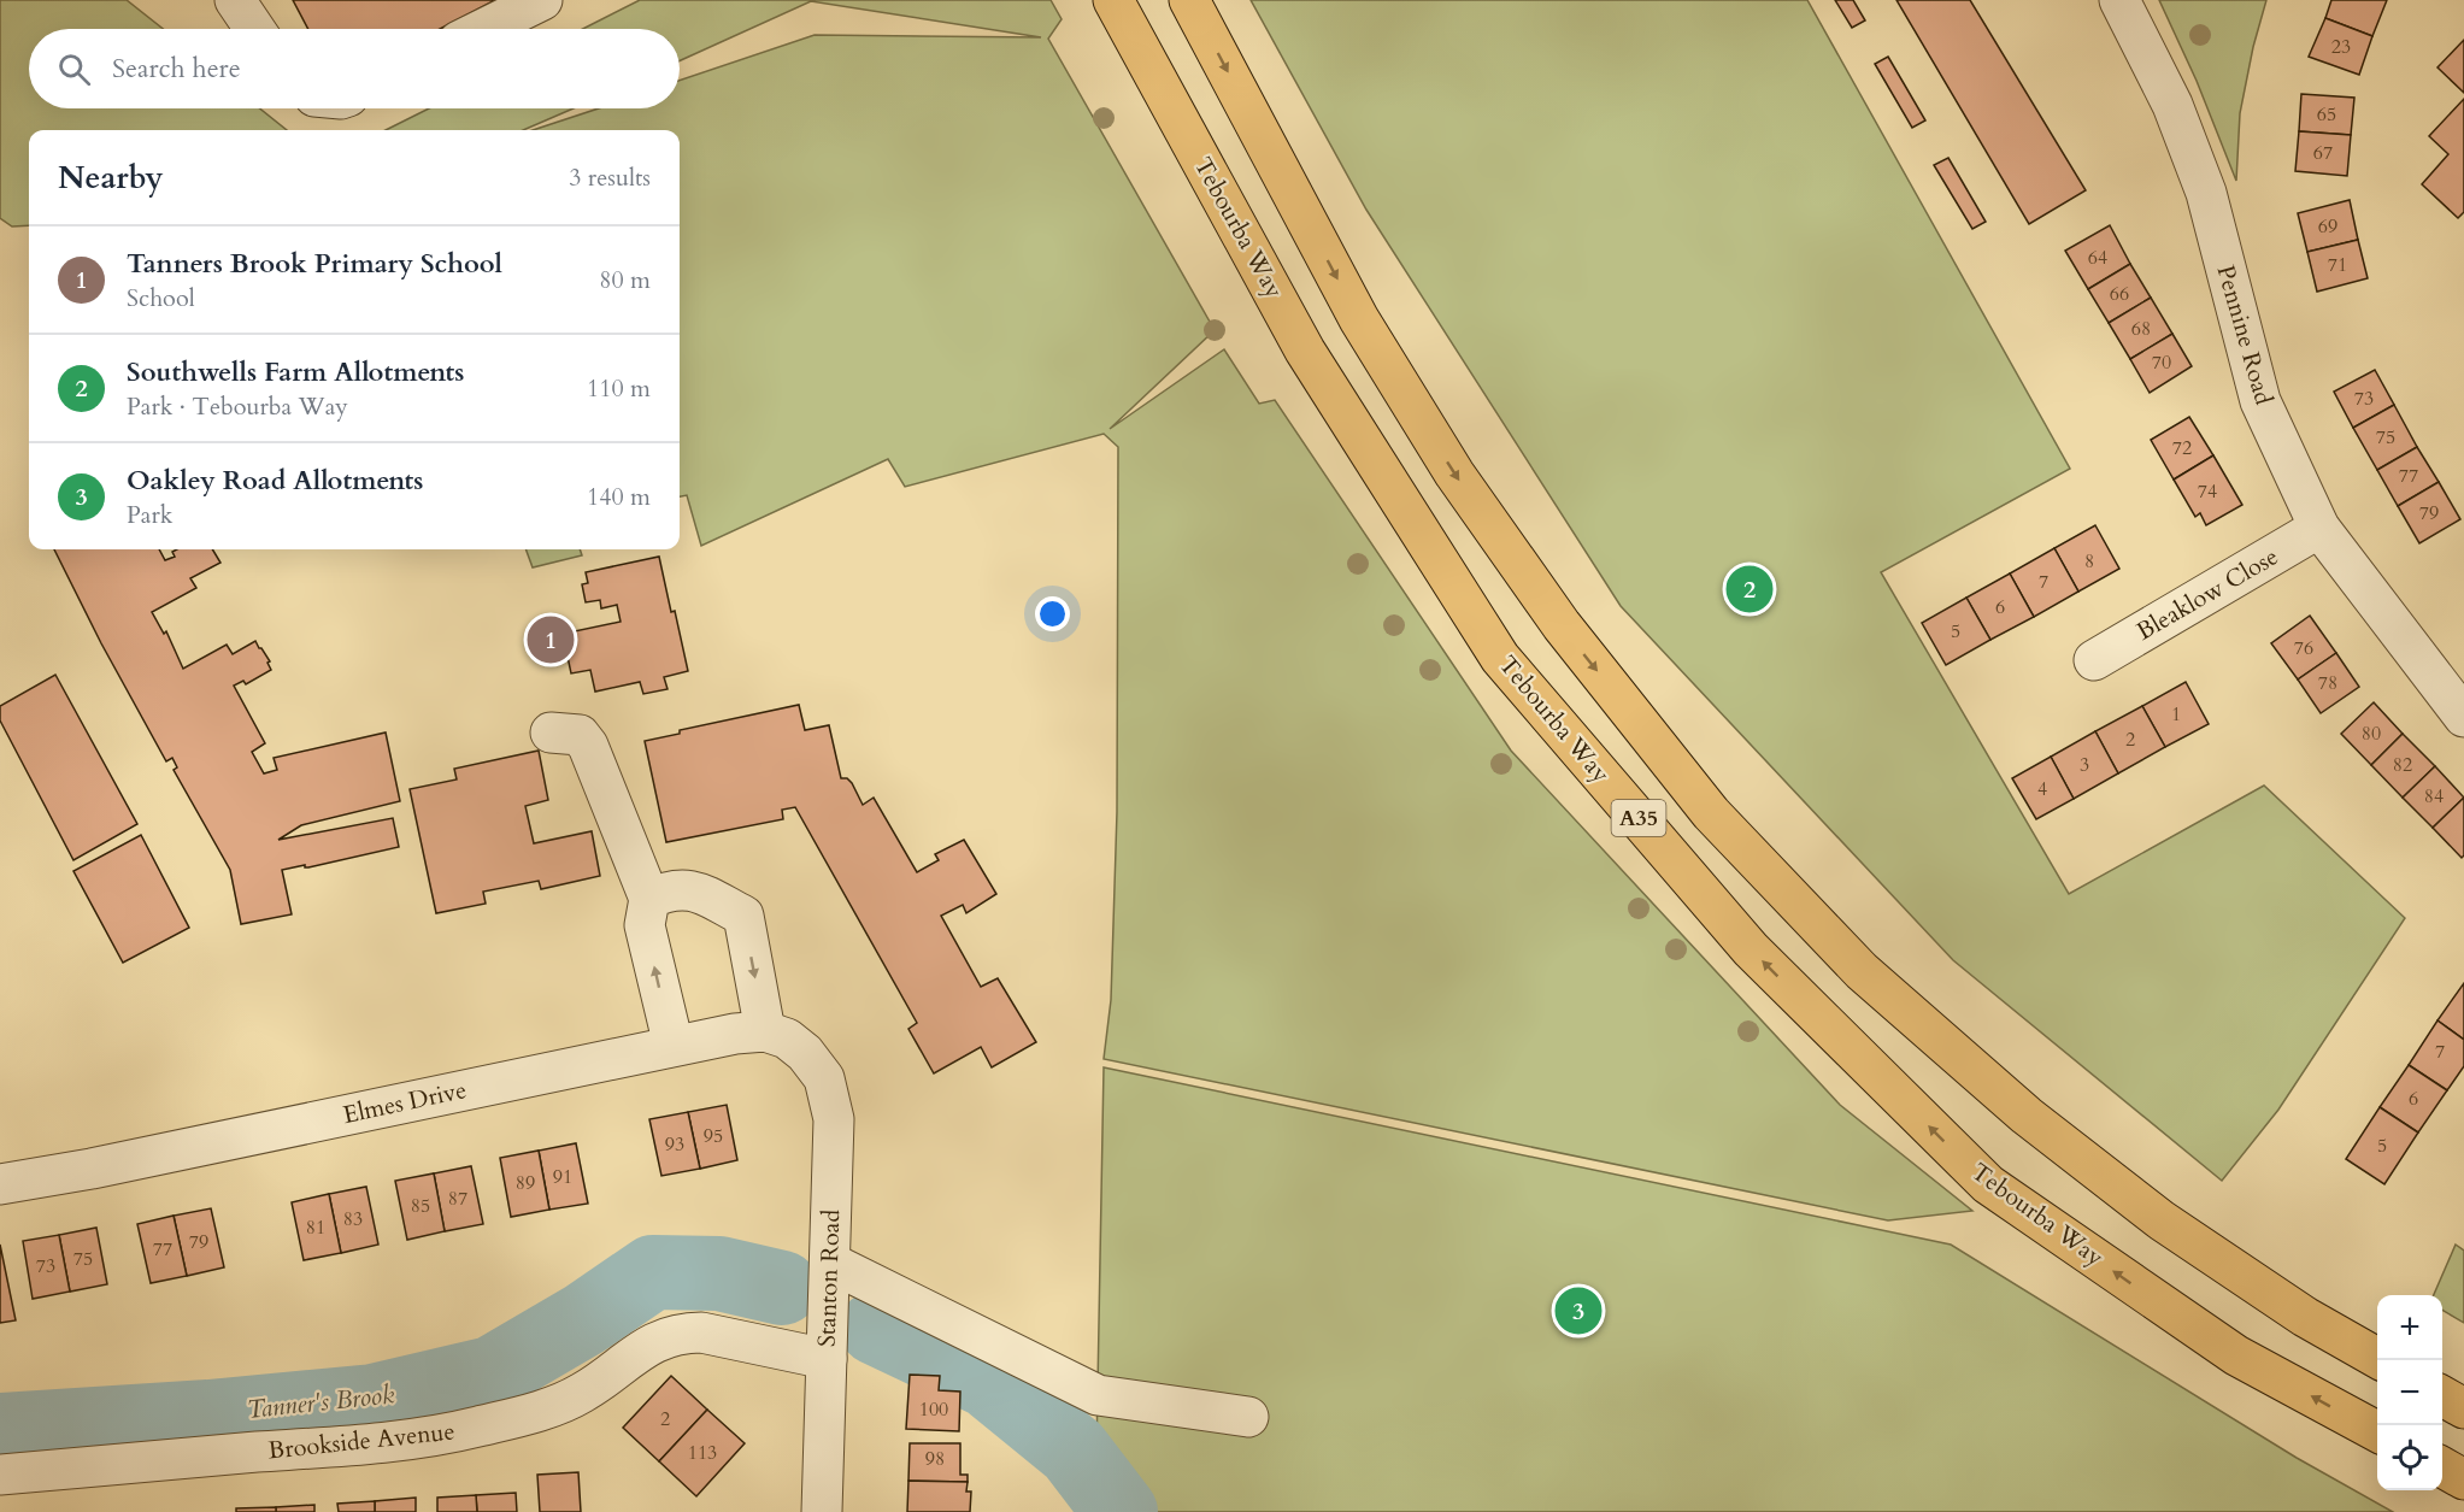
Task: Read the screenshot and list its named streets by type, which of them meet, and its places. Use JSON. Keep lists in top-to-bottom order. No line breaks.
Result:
{"streets":{"main road":["Tebourba Way","A35"],"street":["Pennine Road","Bleaklow Close","Elmes Drive","Stanton Road","Brookside Avenue"]},"crossings":[["Pennine Road","Bleaklow Close"],["Elmes Drive","Stanton Road"],["Stanton Road","Brookside Avenue"]],"water":["Tanner's Brook"],"house_numbers":["23","65","67","69","64","71","66","68","70","73","75","72","77","74","79","8","7","6","5","76","78","1","80","2","3","82","4","84","7","6","95","93","5","91","89","87","85","83","81","79","77","75","73","100","2","113","98"],"page":{"search":"Search here","heading":["Nearby","3 results"],"list":[{"mark":"1","name":"Tanners Brook Primary School","note":"School","value":"80 m"},{"mark":"2","name":"Southwells Farm Allotments","note":"Park · Tebourba Way","value":"110 m"},{"mark":"3","name":"Oakley Road Allotments","note":"Park","value":"140 m"}],"pins":["2","1","3"],"map_buttons":["+","−"]}}
